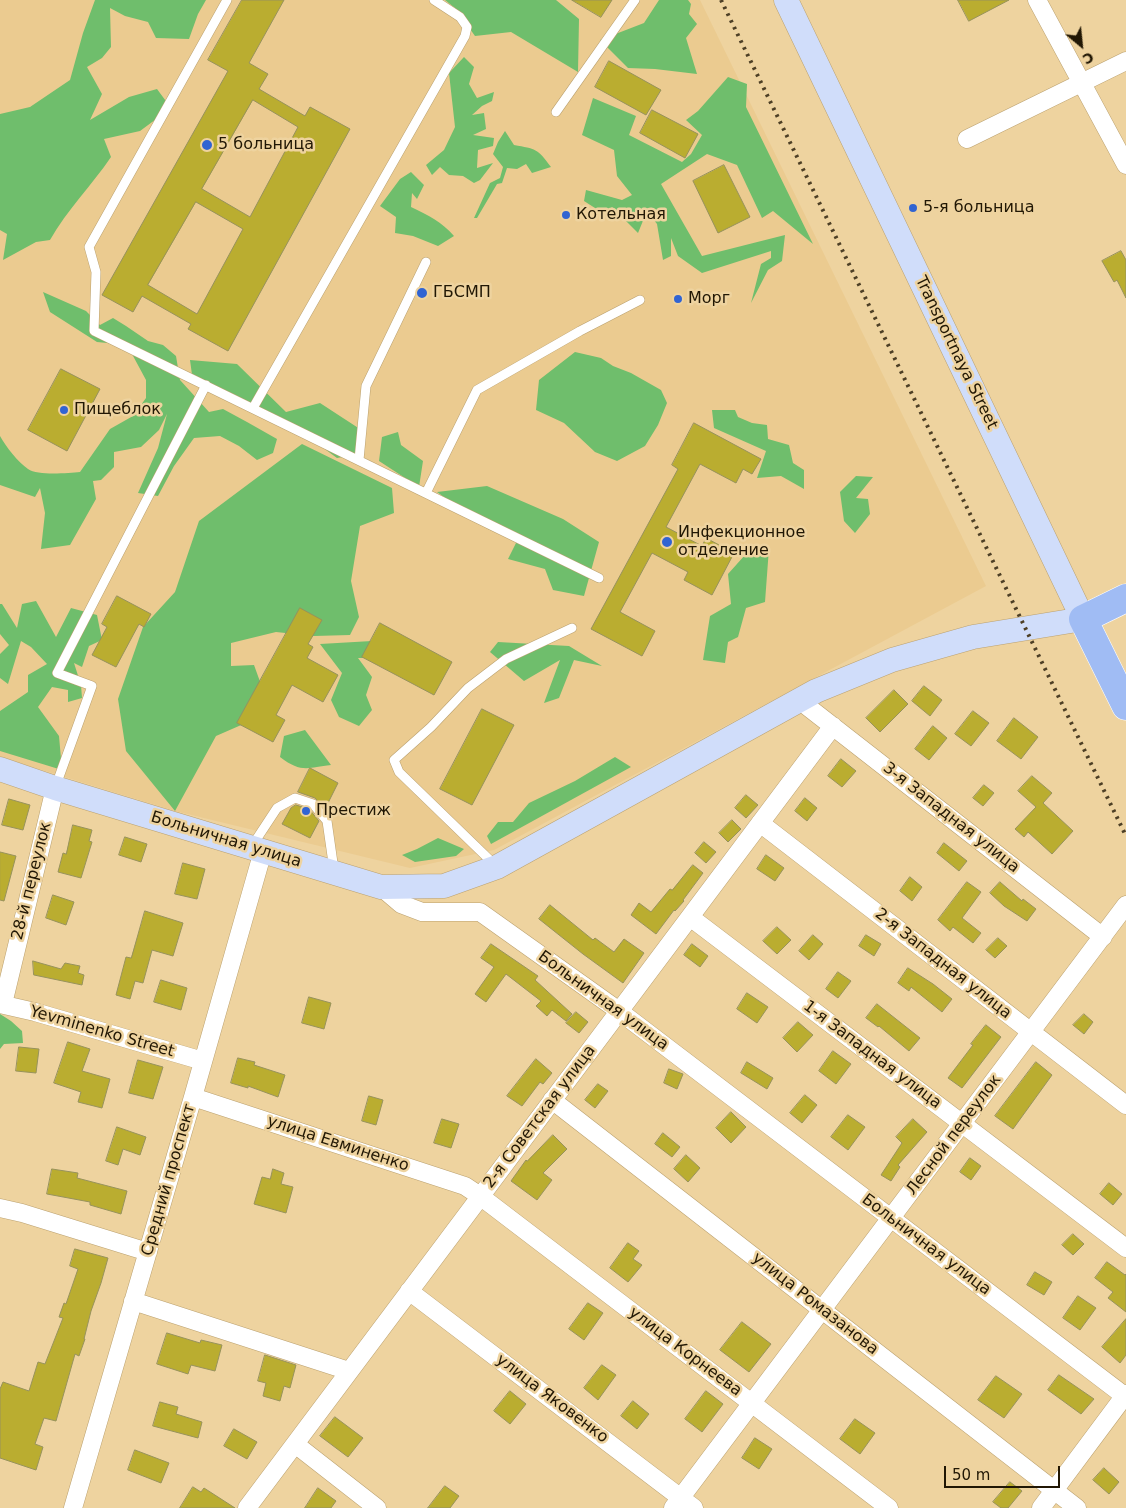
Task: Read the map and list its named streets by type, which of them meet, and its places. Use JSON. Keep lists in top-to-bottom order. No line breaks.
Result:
{"streets":{"main road":["Transportnaya Street","Больничная улица"],"street":["3-я Западная улица","28-й переулок","2-я Западная улица","Yevminenko Street","1-я Западная улица","2-я Советская улица","Лесной переулок","улица Евминенко","Средний проспект","улица Ромазанова","улица Корнеева","улица Яковенко"]},"crossings":[["3-я Западная улица","2-я Советская улица"],["3-я Западная улица","Лесной переулок"],["Больничная улица","28-й переулок"],["Больничная улица","2-я Советская улица"],["Больничная улица","Лесной переулок"],["Больничная улица","Средний проспект"],["28-й переулок","Yevminenko Street"],["2-я Западная улица","2-я Советская улица"],["2-я Западная улица","Лесной переулок"],["Yevminenko Street","Средний проспект"],["1-я Западная улица","2-я Советская улица"],["1-я Западная улица","Лесной переулок"],["2-я Советская улица","улица Евминенко"],["2-я Советская улица","улица Ромазанова"],["2-я Советская улица","улица Корнеева"],["2-я Советская улица","улица Яковенко"],["Лесной переулок","улица Ромазанова"],["Лесной переулок","улица Корнеева"],["Лесной переулок","улица Яковенко"],["улица Евминенко","Средний проспект"],["улица Евминенко","улица Корнеева"]],"places":["5 больница","5-я больница","Котельная","ГБСМП","Морг","Пищеблок","Инфекционное отделение","Престиж"],"scale_bar":"50 m","north":"bottom right"}
